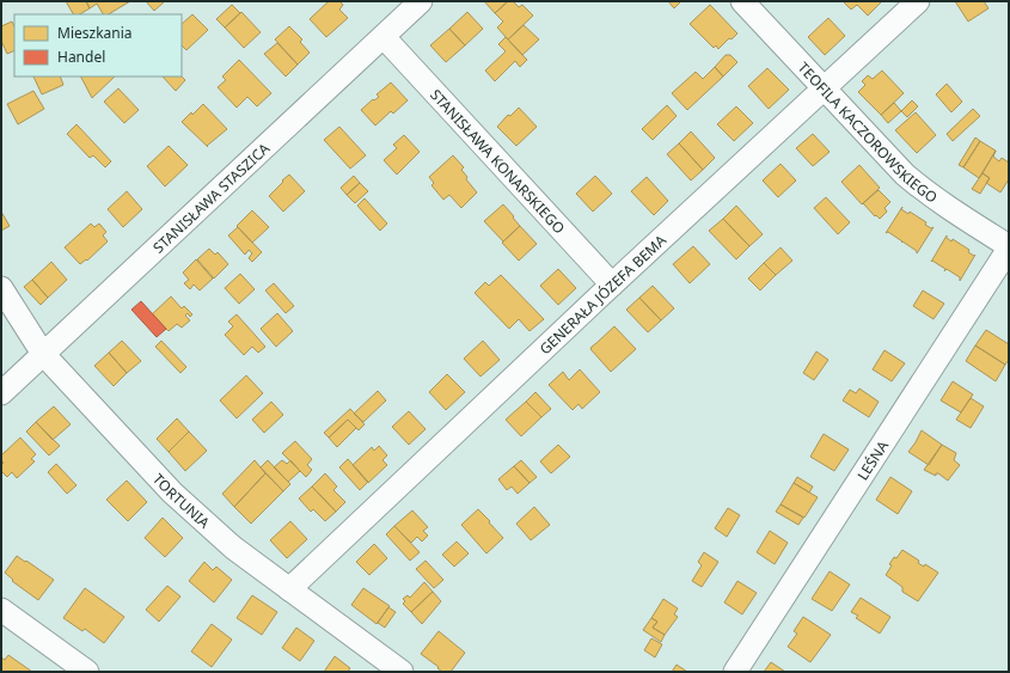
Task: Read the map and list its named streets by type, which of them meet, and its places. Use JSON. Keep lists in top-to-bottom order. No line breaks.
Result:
{"streets":{"street":["TEOFILA KACZOROWSKIEGO","STANISŁAWA KONARSKIEGO","STANISŁAWA STASZICA","GENERAŁA JÓZEFA BEMA","LEŚNA","TORTUNIA"]},"crossings":[["TEOFILA KACZOROWSKIEGO","GENERAŁA JÓZEFA BEMA"],["TEOFILA KACZOROWSKIEGO","LEŚNA"],["STANISŁAWA KONARSKIEGO","STANISŁAWA STASZICA"],["STANISŁAWA KONARSKIEGO","GENERAŁA JÓZEFA BEMA"],["STANISŁAWA STASZICA","TORTUNIA"],["GENERAŁA JÓZEFA BEMA","TORTUNIA"]],"legend":["Mieszkania","Handel"]}
